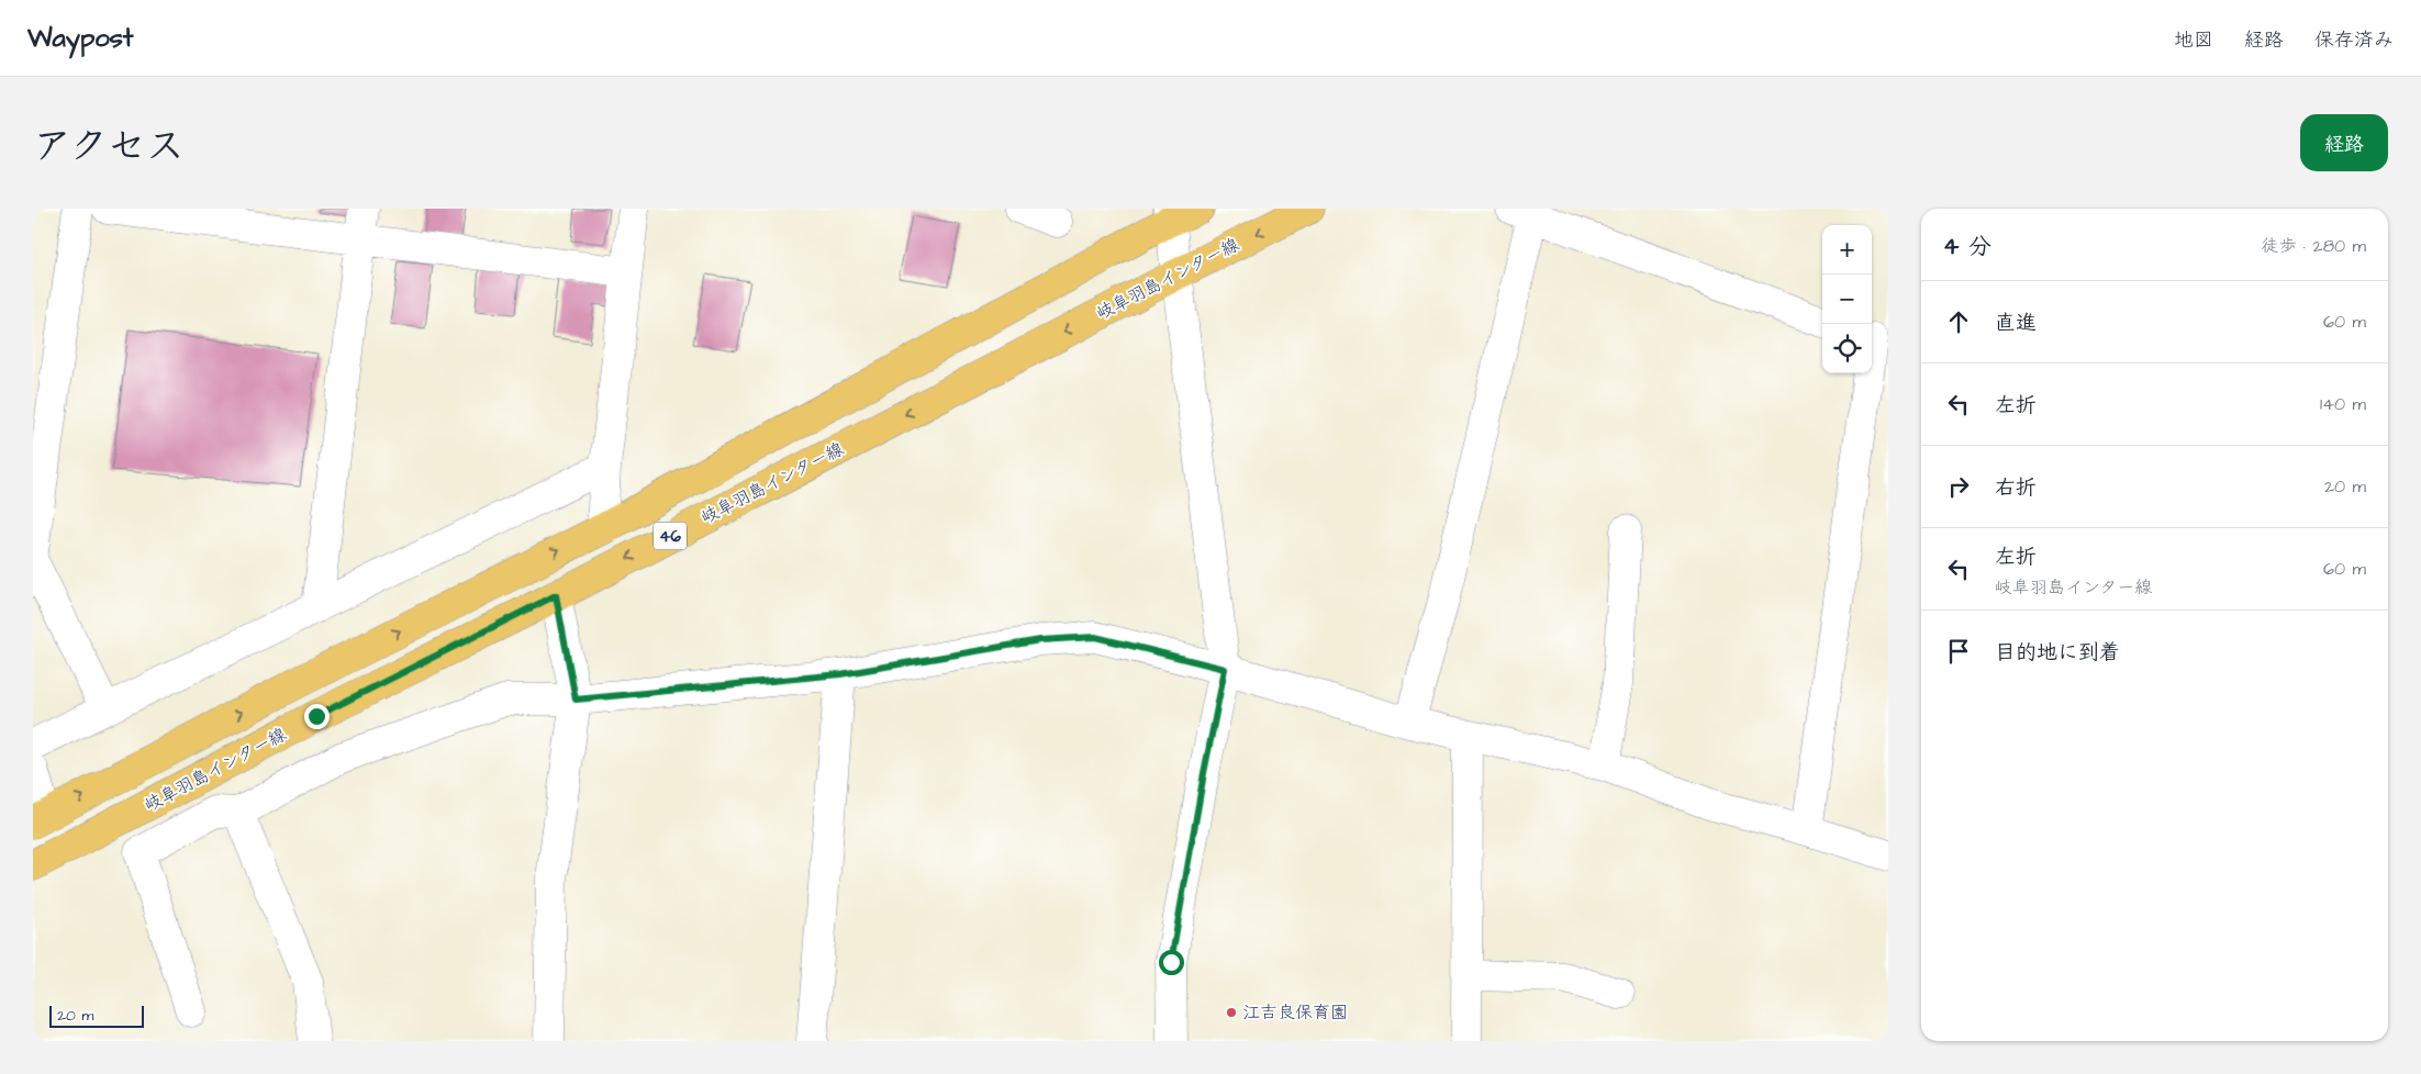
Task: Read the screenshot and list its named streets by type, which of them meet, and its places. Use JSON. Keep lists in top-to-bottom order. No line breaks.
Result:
{"streets":{"main road":["岐阜羽島インター線","46"]},"places":["江吉良保育園"],"scale_bar":"20 m","page":{"header":"Waypost","nav":["地図","経路","保存済み"],"title":"アクセス","buttons":"経路","heading":["4 分","徒歩 · 280 m"],"map_buttons":["+","−"],"list":[["直進","60 m"],["左折","140 m"],["右折","20 m"],["左折","岐阜羽島インター線","60 m"],"目的地に到着"],"scale":"20 m"}}
